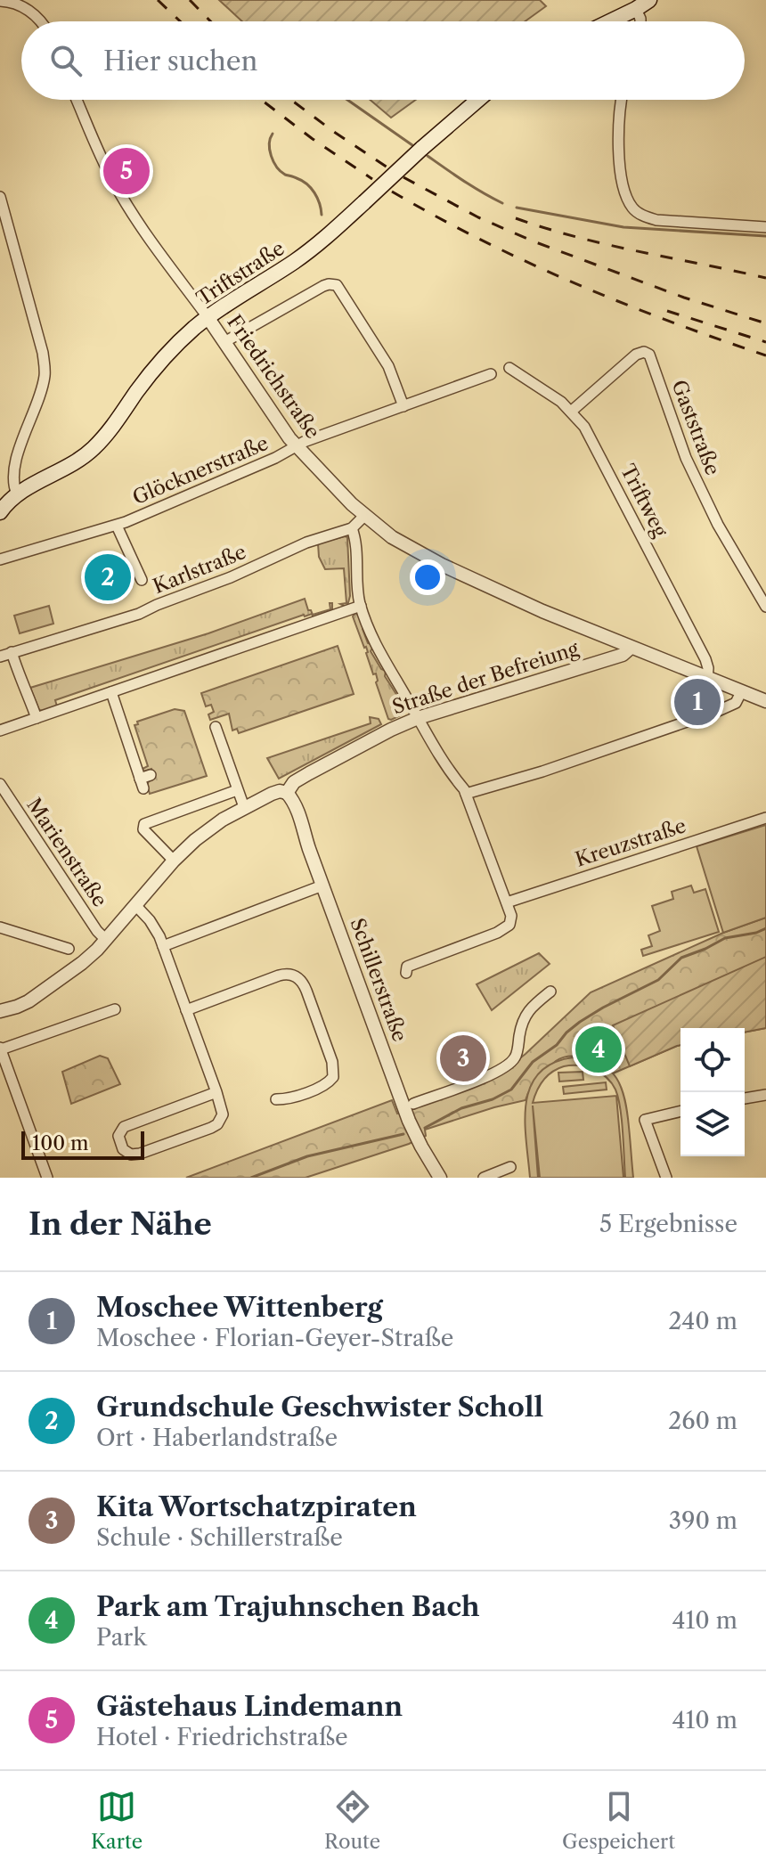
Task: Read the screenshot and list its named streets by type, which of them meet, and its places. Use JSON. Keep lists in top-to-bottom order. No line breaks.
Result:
{"streets":{"main road":["Triftstraße"],"street":["Friedrichstraße","Gaststraße","Glöcknerstraße","Triftweg","Karlstraße","Straße der Befreiung","Kreuzstraße","Marienstraße","Schillerstraße"]},"crossings":[["Triftstraße","Friedrichstraße"],["Friedrichstraße","Glöcknerstraße"],["Friedrichstraße","Triftweg"],["Friedrichstraße","Karlstraße"],["Friedrichstraße","Straße der Befreiung"],["Gaststraße","Triftweg"],["Straße der Befreiung","Marienstraße"],["Straße der Befreiung","Schillerstraße"]],"scale_bar":"100 m","page":{"search":"Hier suchen","pins":["5","2","1","4","3"],"scale":"100 m","heading":["In der Nähe","5 Ergebnisse"],"list":[{"mark":"1","name":"Moschee Wittenberg","note":"Moschee · Florian-Geyer-Straße","value":"240 m"},{"mark":"2","name":"Grundschule Geschwister Scholl","note":"Ort · Haberlandstraße","value":"260 m"},{"mark":"3","name":"Kita Wortschatzpiraten","note":"Schule · Schillerstraße","value":"390 m"},{"mark":"4","name":"Park am Trajuhnschen Bach","note":"Park","value":"410 m"},{"mark":"5","name":"Gästehaus Lindemann","note":"Hotel · Friedrichstraße","value":"410 m"}],"nav":["Karte","Route","Gespeichert"]}}
